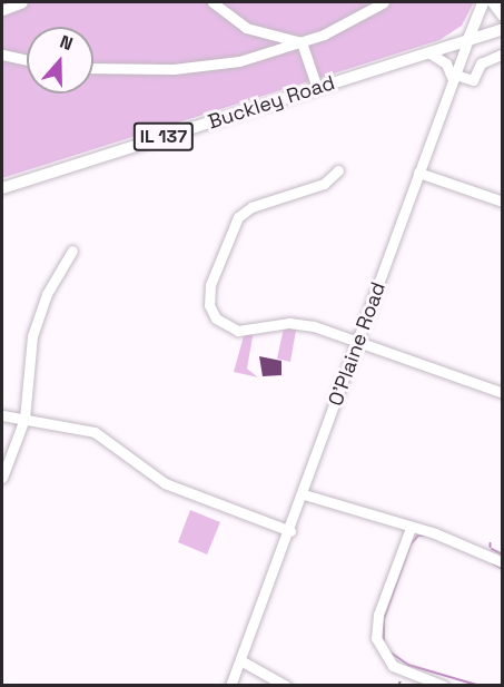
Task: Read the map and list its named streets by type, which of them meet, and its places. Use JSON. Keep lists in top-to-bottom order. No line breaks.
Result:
{"streets":{"main road":["Buckley Road","IL 137","O'Plaine Road"]},"crossings":[["Buckley Road","O'Plaine Road"]],"north":"top"}
